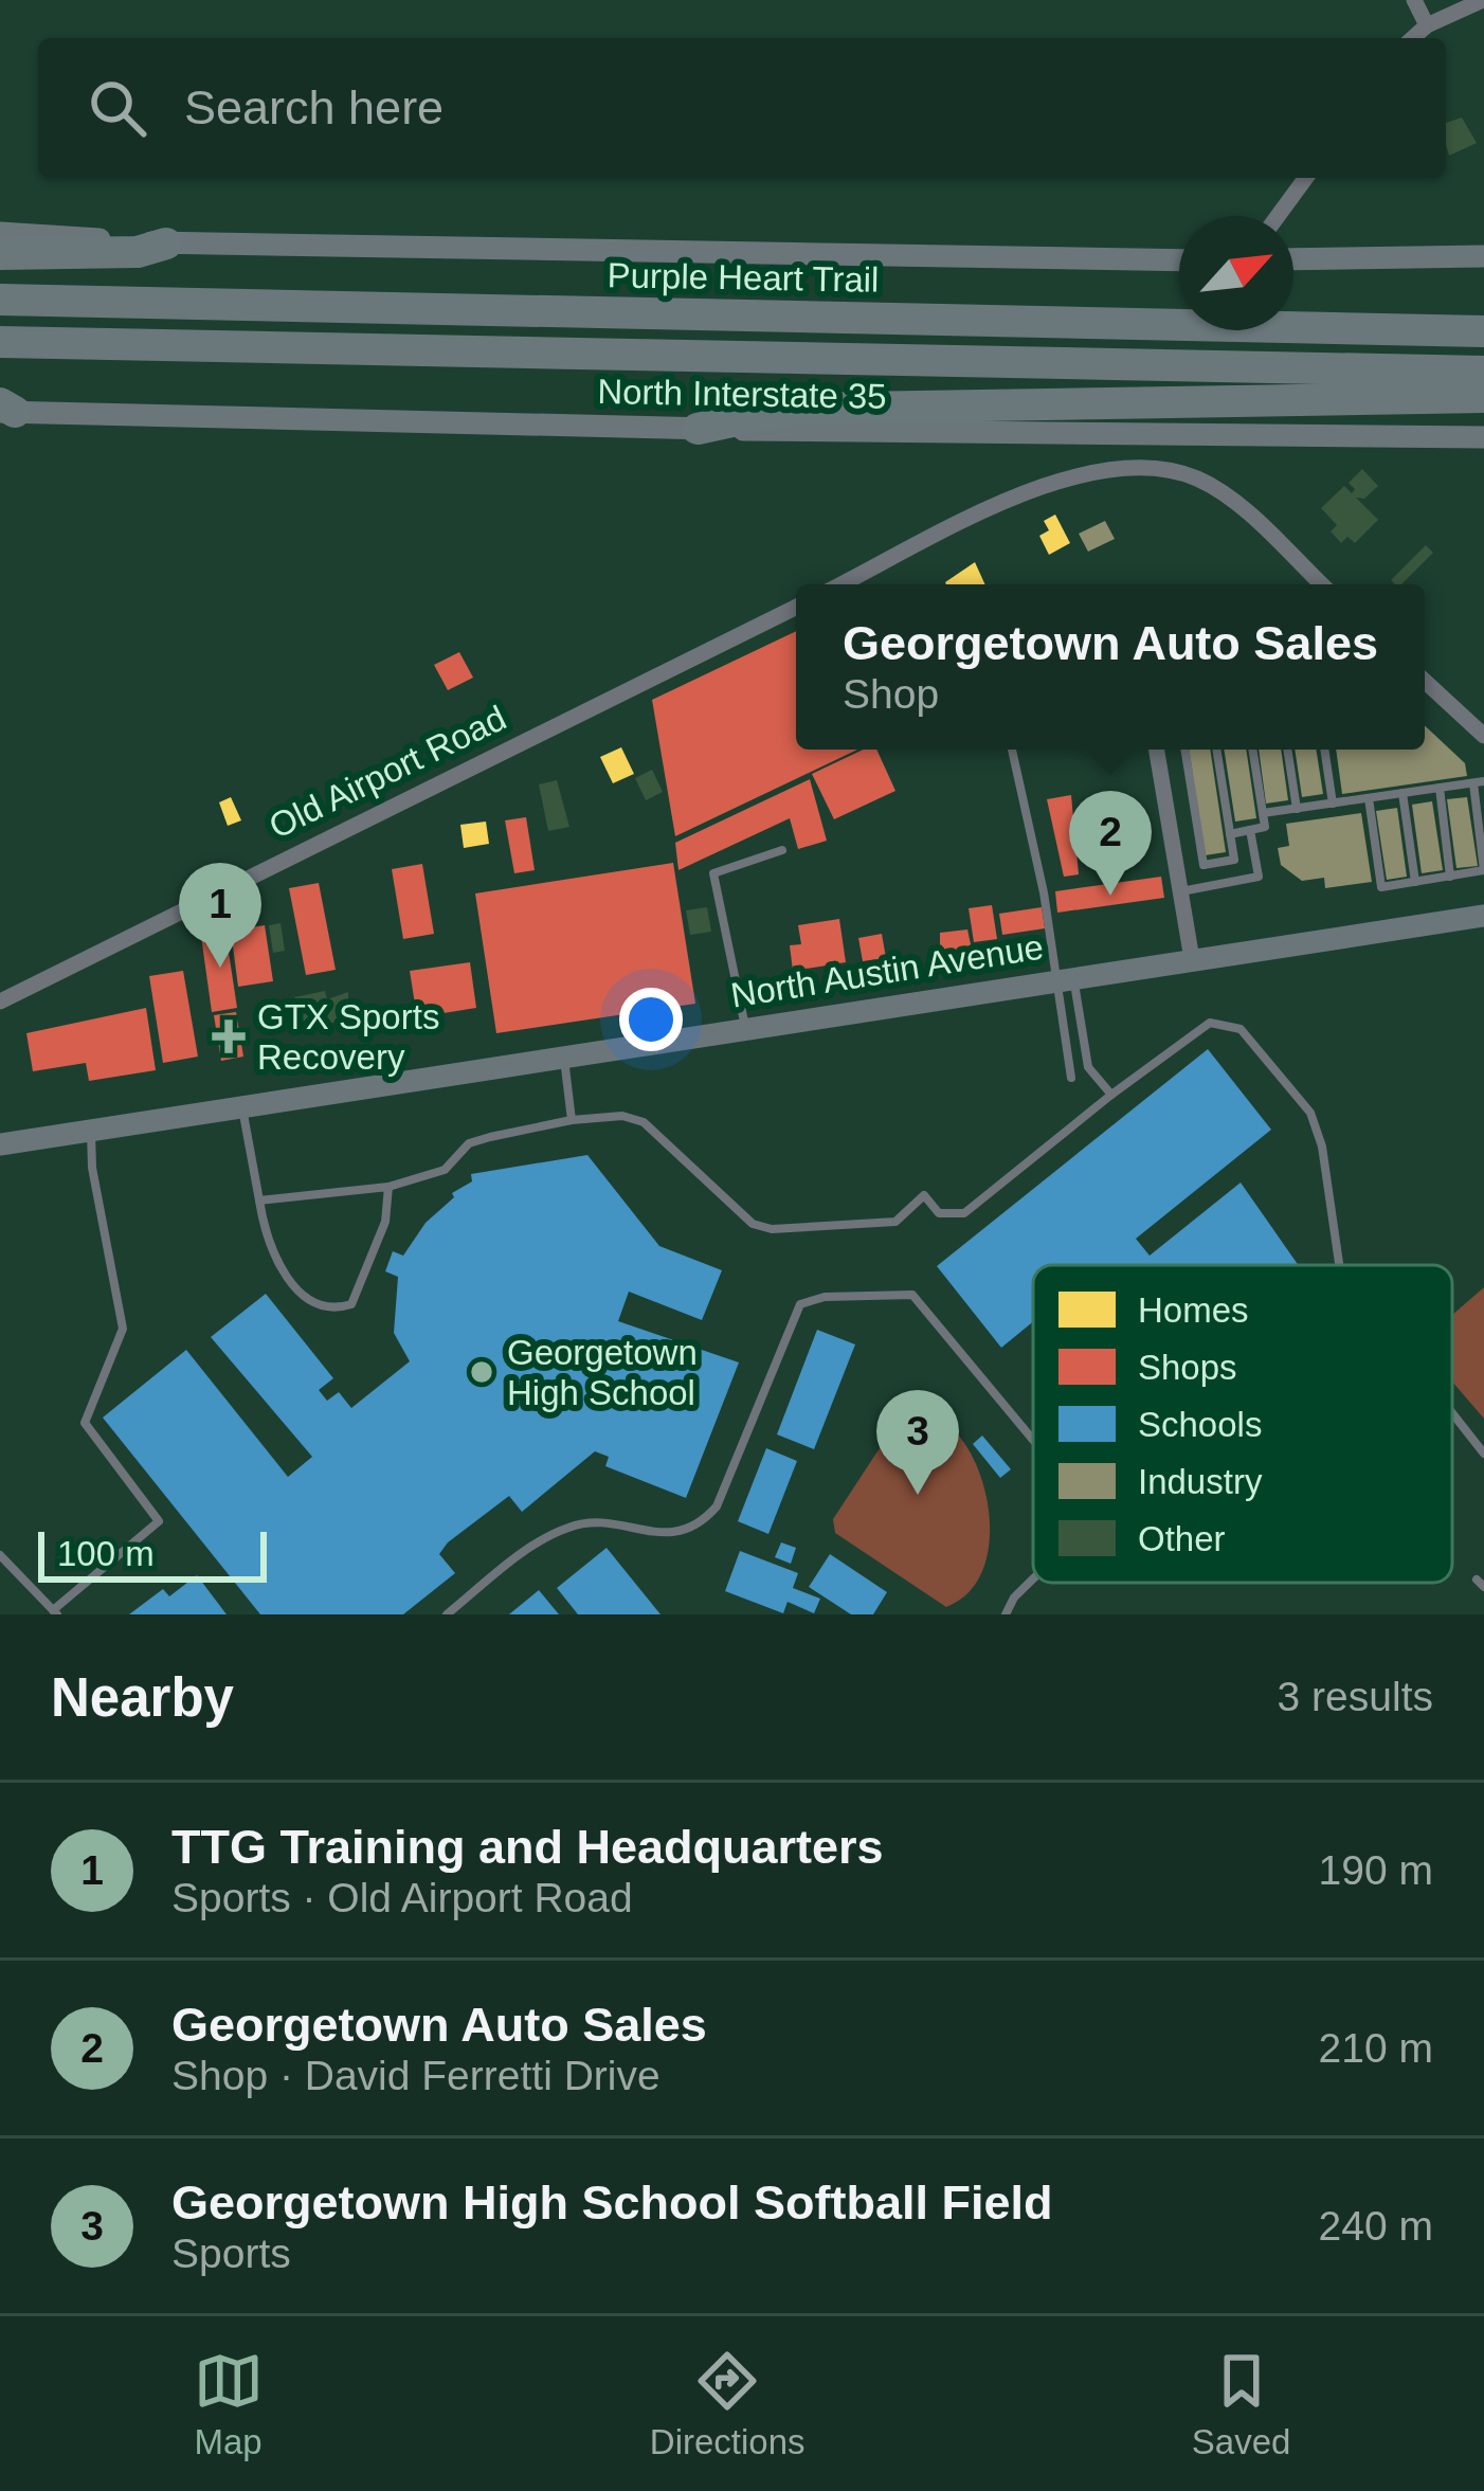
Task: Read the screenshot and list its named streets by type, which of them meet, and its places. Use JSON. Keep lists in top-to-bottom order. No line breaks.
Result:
{"streets":{"highway":["Purple Heart Trail"],"main road":["North Interstate 35","North Austin Avenue"],"street":["Old Airport Road"]},"places":{"health":["GTX Sports Recovery"],"other":["Georgetown High School"]},"legend":["Homes","Shops","Schools","Industry","Other"],"scale_bar":"100 m","north":"top right","page":{"search":"Search here","popup":["Georgetown Auto Sales","Shop"],"pins":["2","1","3"],"scale":"100 m","heading":["Nearby","3 results"],"list":[{"mark":"1","name":"TTG Training and Headquarters","note":"Sports · Old Airport Road","value":"190 m"},{"mark":"2","name":"Georgetown Auto Sales","note":"Shop · David Ferretti Drive","value":"210 m"},{"mark":"3","name":"Georgetown High School Softball Field","note":"Sports","value":"240 m"}],"nav":["Map","Directions","Saved"]}}
